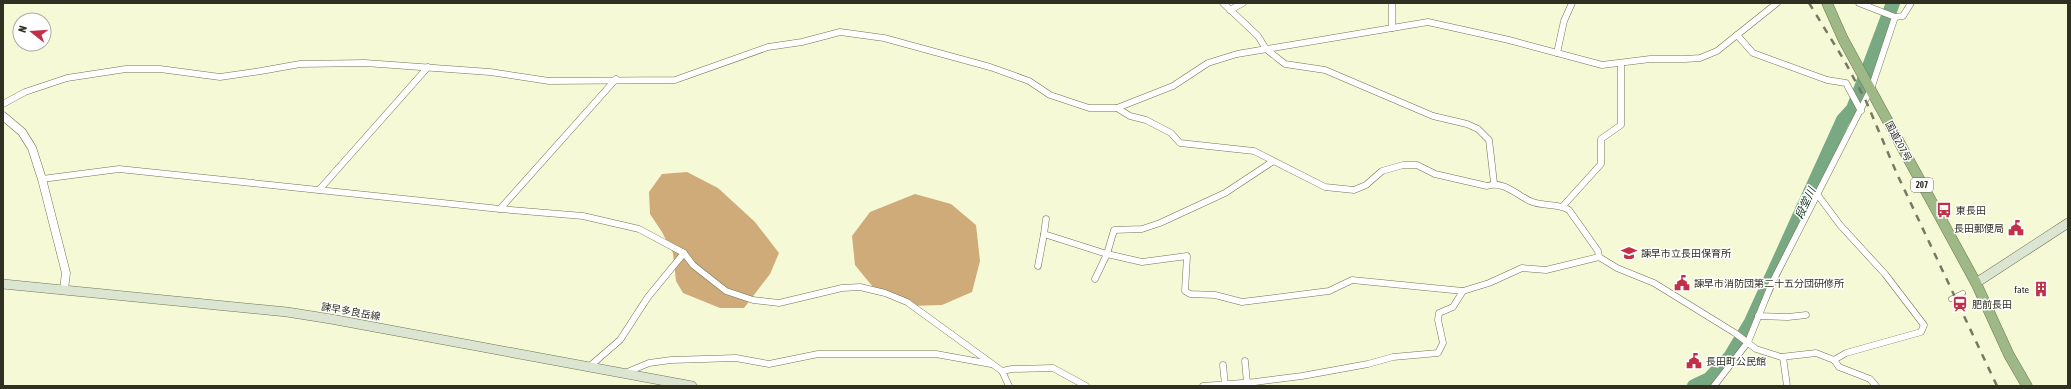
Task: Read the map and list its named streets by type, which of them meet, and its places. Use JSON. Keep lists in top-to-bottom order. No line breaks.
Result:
{"streets":{"highway":["国道207号","207"],"main road":["諫早多良岳線"]},"water":["段堂川"],"places":{"bus stop":["東長田"],"public building":["長田郵便局","諫早市消防団第二十五分団研修所","長田町公民館"],"school or university":["諫早市立長田保育所"],"building":["fate"],"station":["肥前長田"]},"north":"left"}
